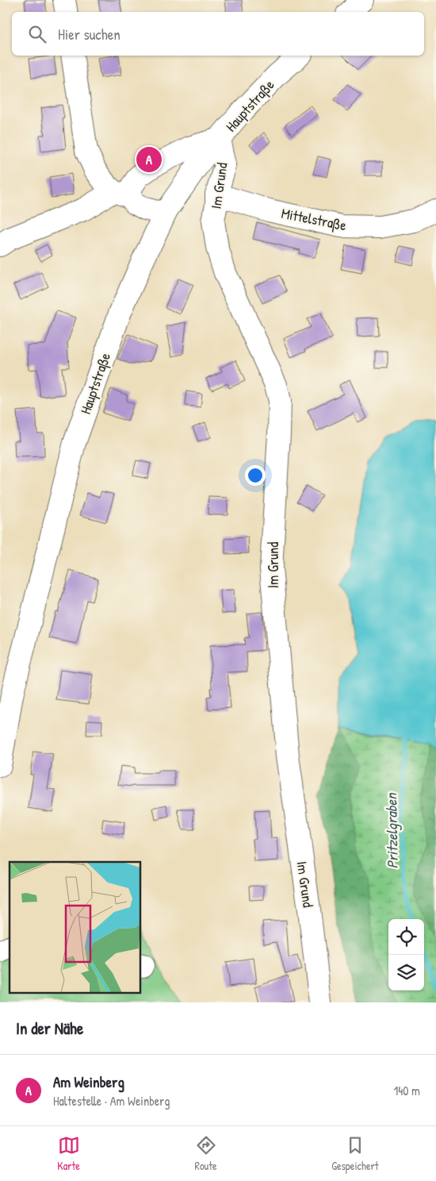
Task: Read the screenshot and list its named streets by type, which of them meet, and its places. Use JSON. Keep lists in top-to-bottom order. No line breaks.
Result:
{"streets":{"street":["Hauptstraße","Im Grund","Mittelstraße"]},"crossings":[["Hauptstraße","Im Grund"],["Im Grund","Mittelstraße"]],"water":["Pritzelgraben"],"page":{"search":"Hier suchen","pins":"A","heading":"In der Nähe","list":[{"mark":"A","name":"Am Weinberg","note":"Haltestelle · Am Weinberg","value":"140 m"}],"nav":["Karte","Route","Gespeichert"]}}
